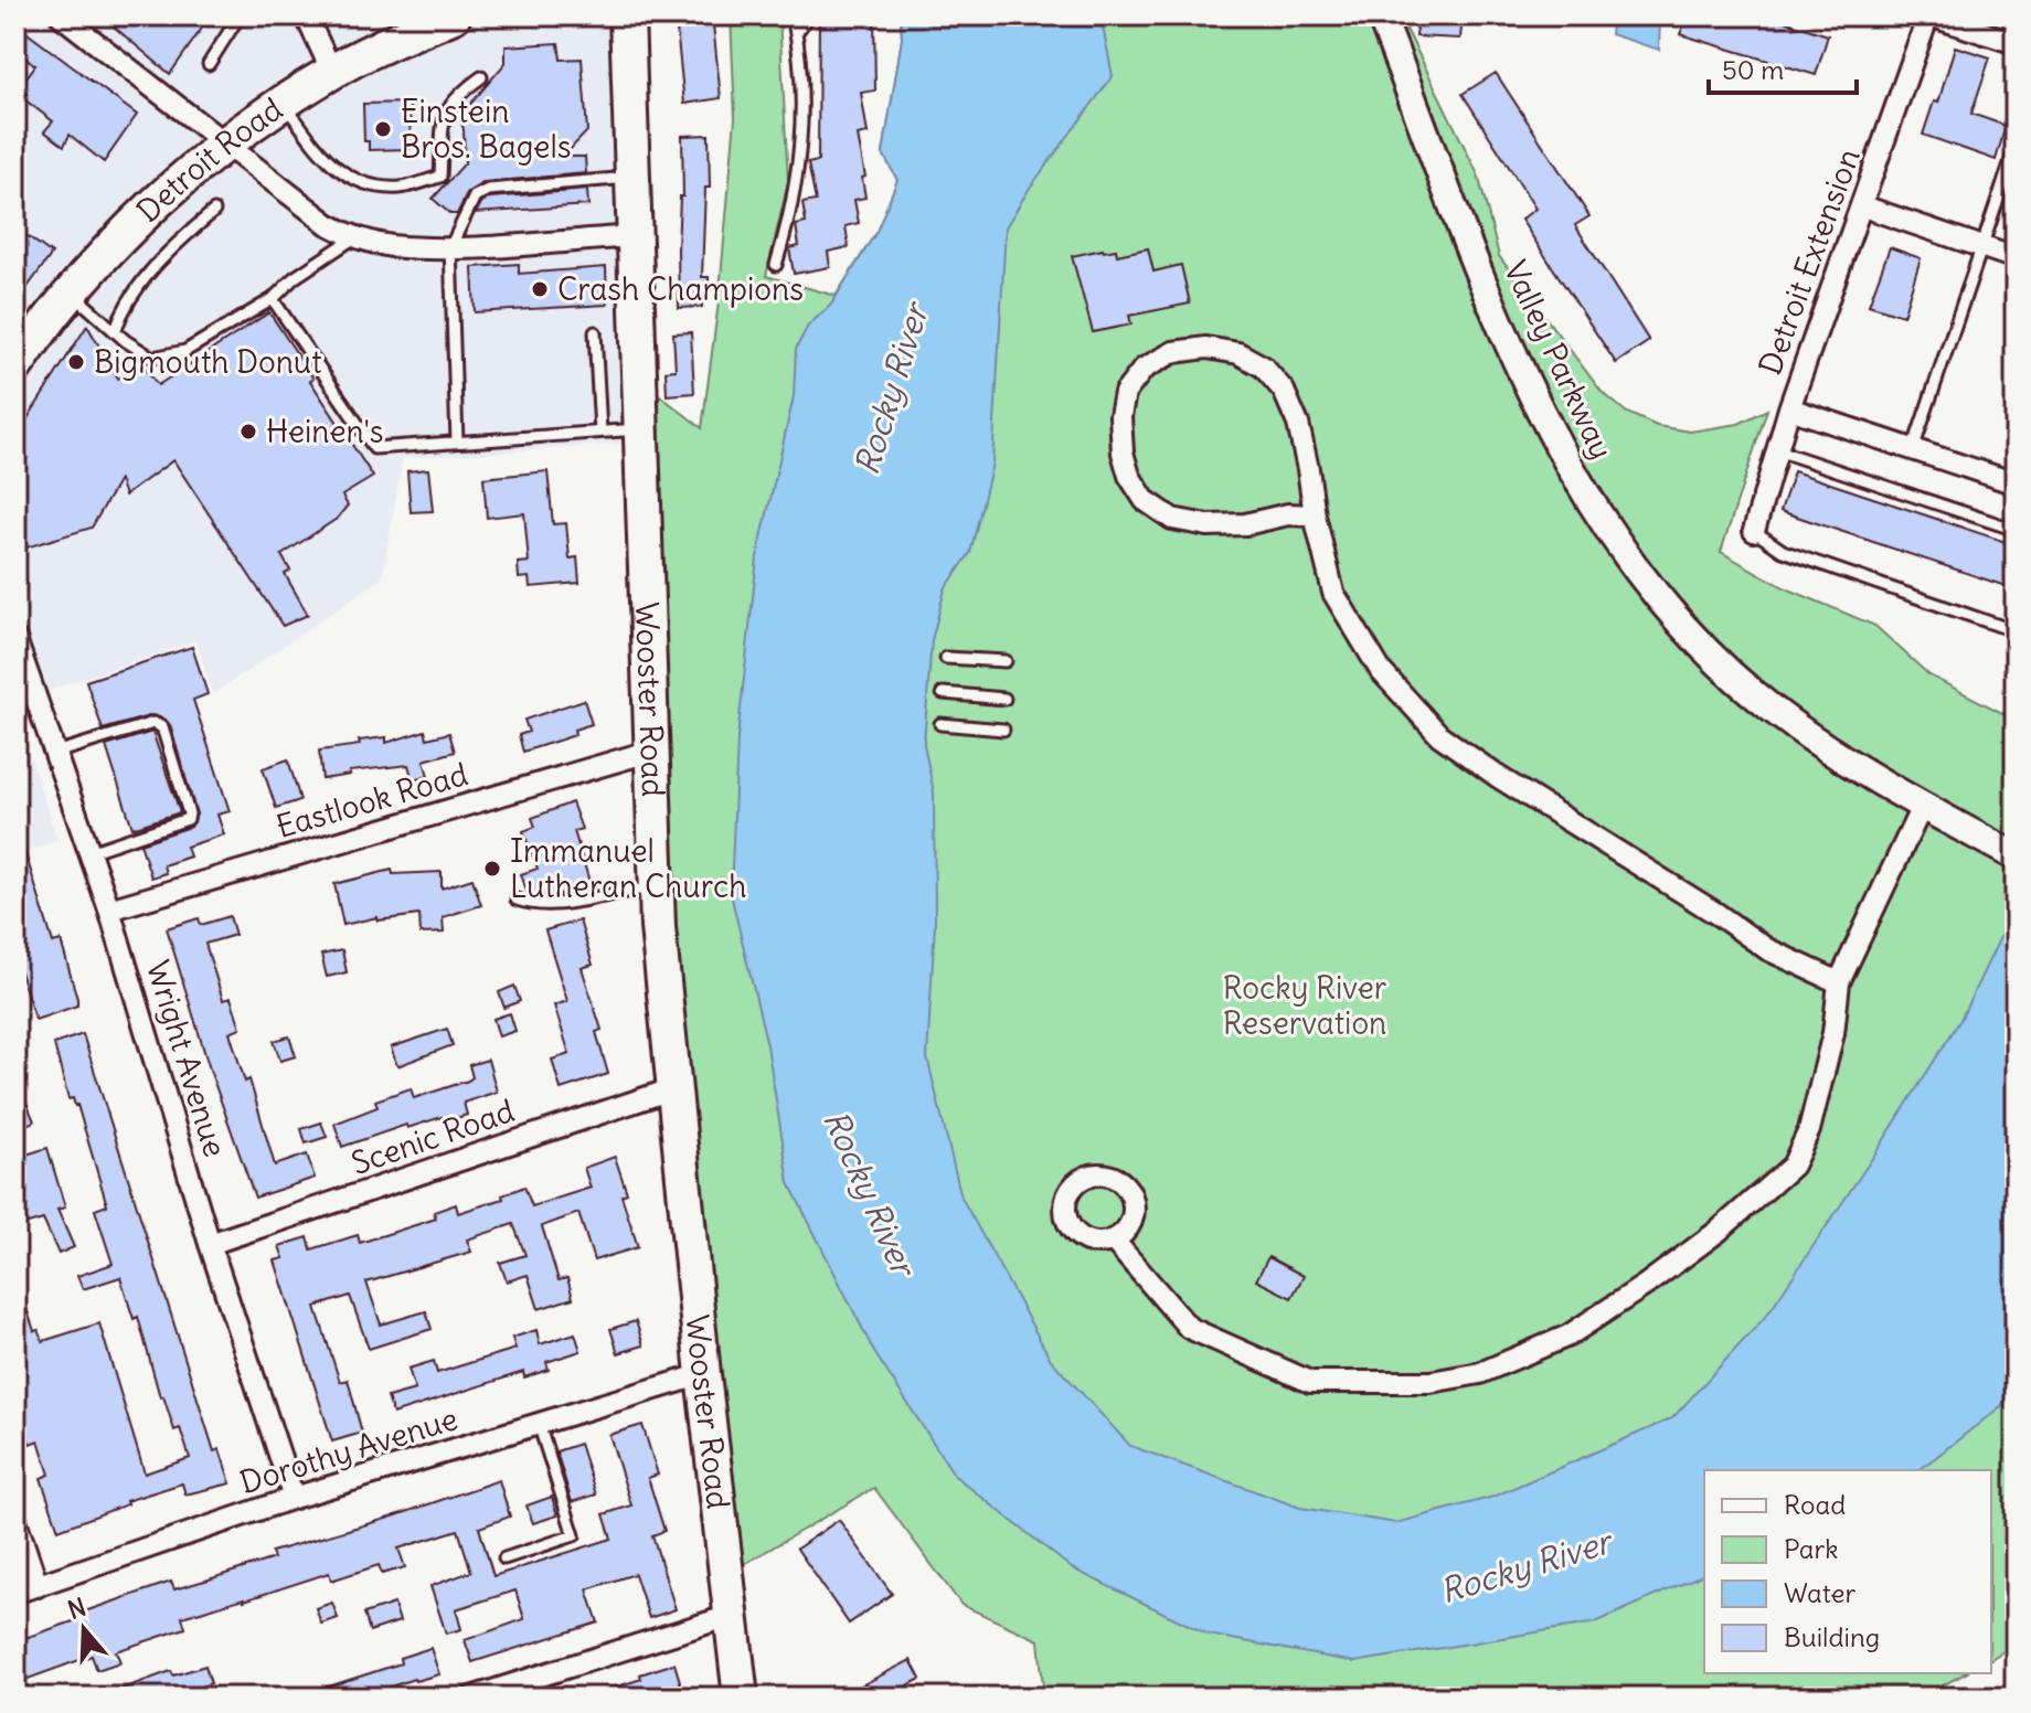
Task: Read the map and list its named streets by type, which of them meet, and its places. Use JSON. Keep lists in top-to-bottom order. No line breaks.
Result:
{"streets":{"main road":["Detroit Road","Wooster Road"],"street":["Detroit Extension","Valley Parkway","Eastlook Road","Wright Avenue","Scenic Road","Dorothy Avenue"]},"crossings":[["Wooster Road","Eastlook Road"],["Wooster Road","Scenic Road"],["Wooster Road","Dorothy Avenue"],["Eastlook Road","Wright Avenue"],["Wright Avenue","Scenic Road"],["Wright Avenue","Dorothy Avenue"]],"water":["Rocky River"],"parks":["Rocky River Reservation"],"places":["Einstein Bros. Bagels","Crash Champions","Bigmouth Donut","Heinen's","Immanuel Lutheran Church"],"legend":["Road","Park","Water","Building"],"scale_bar":"50 m","north":"top"}
